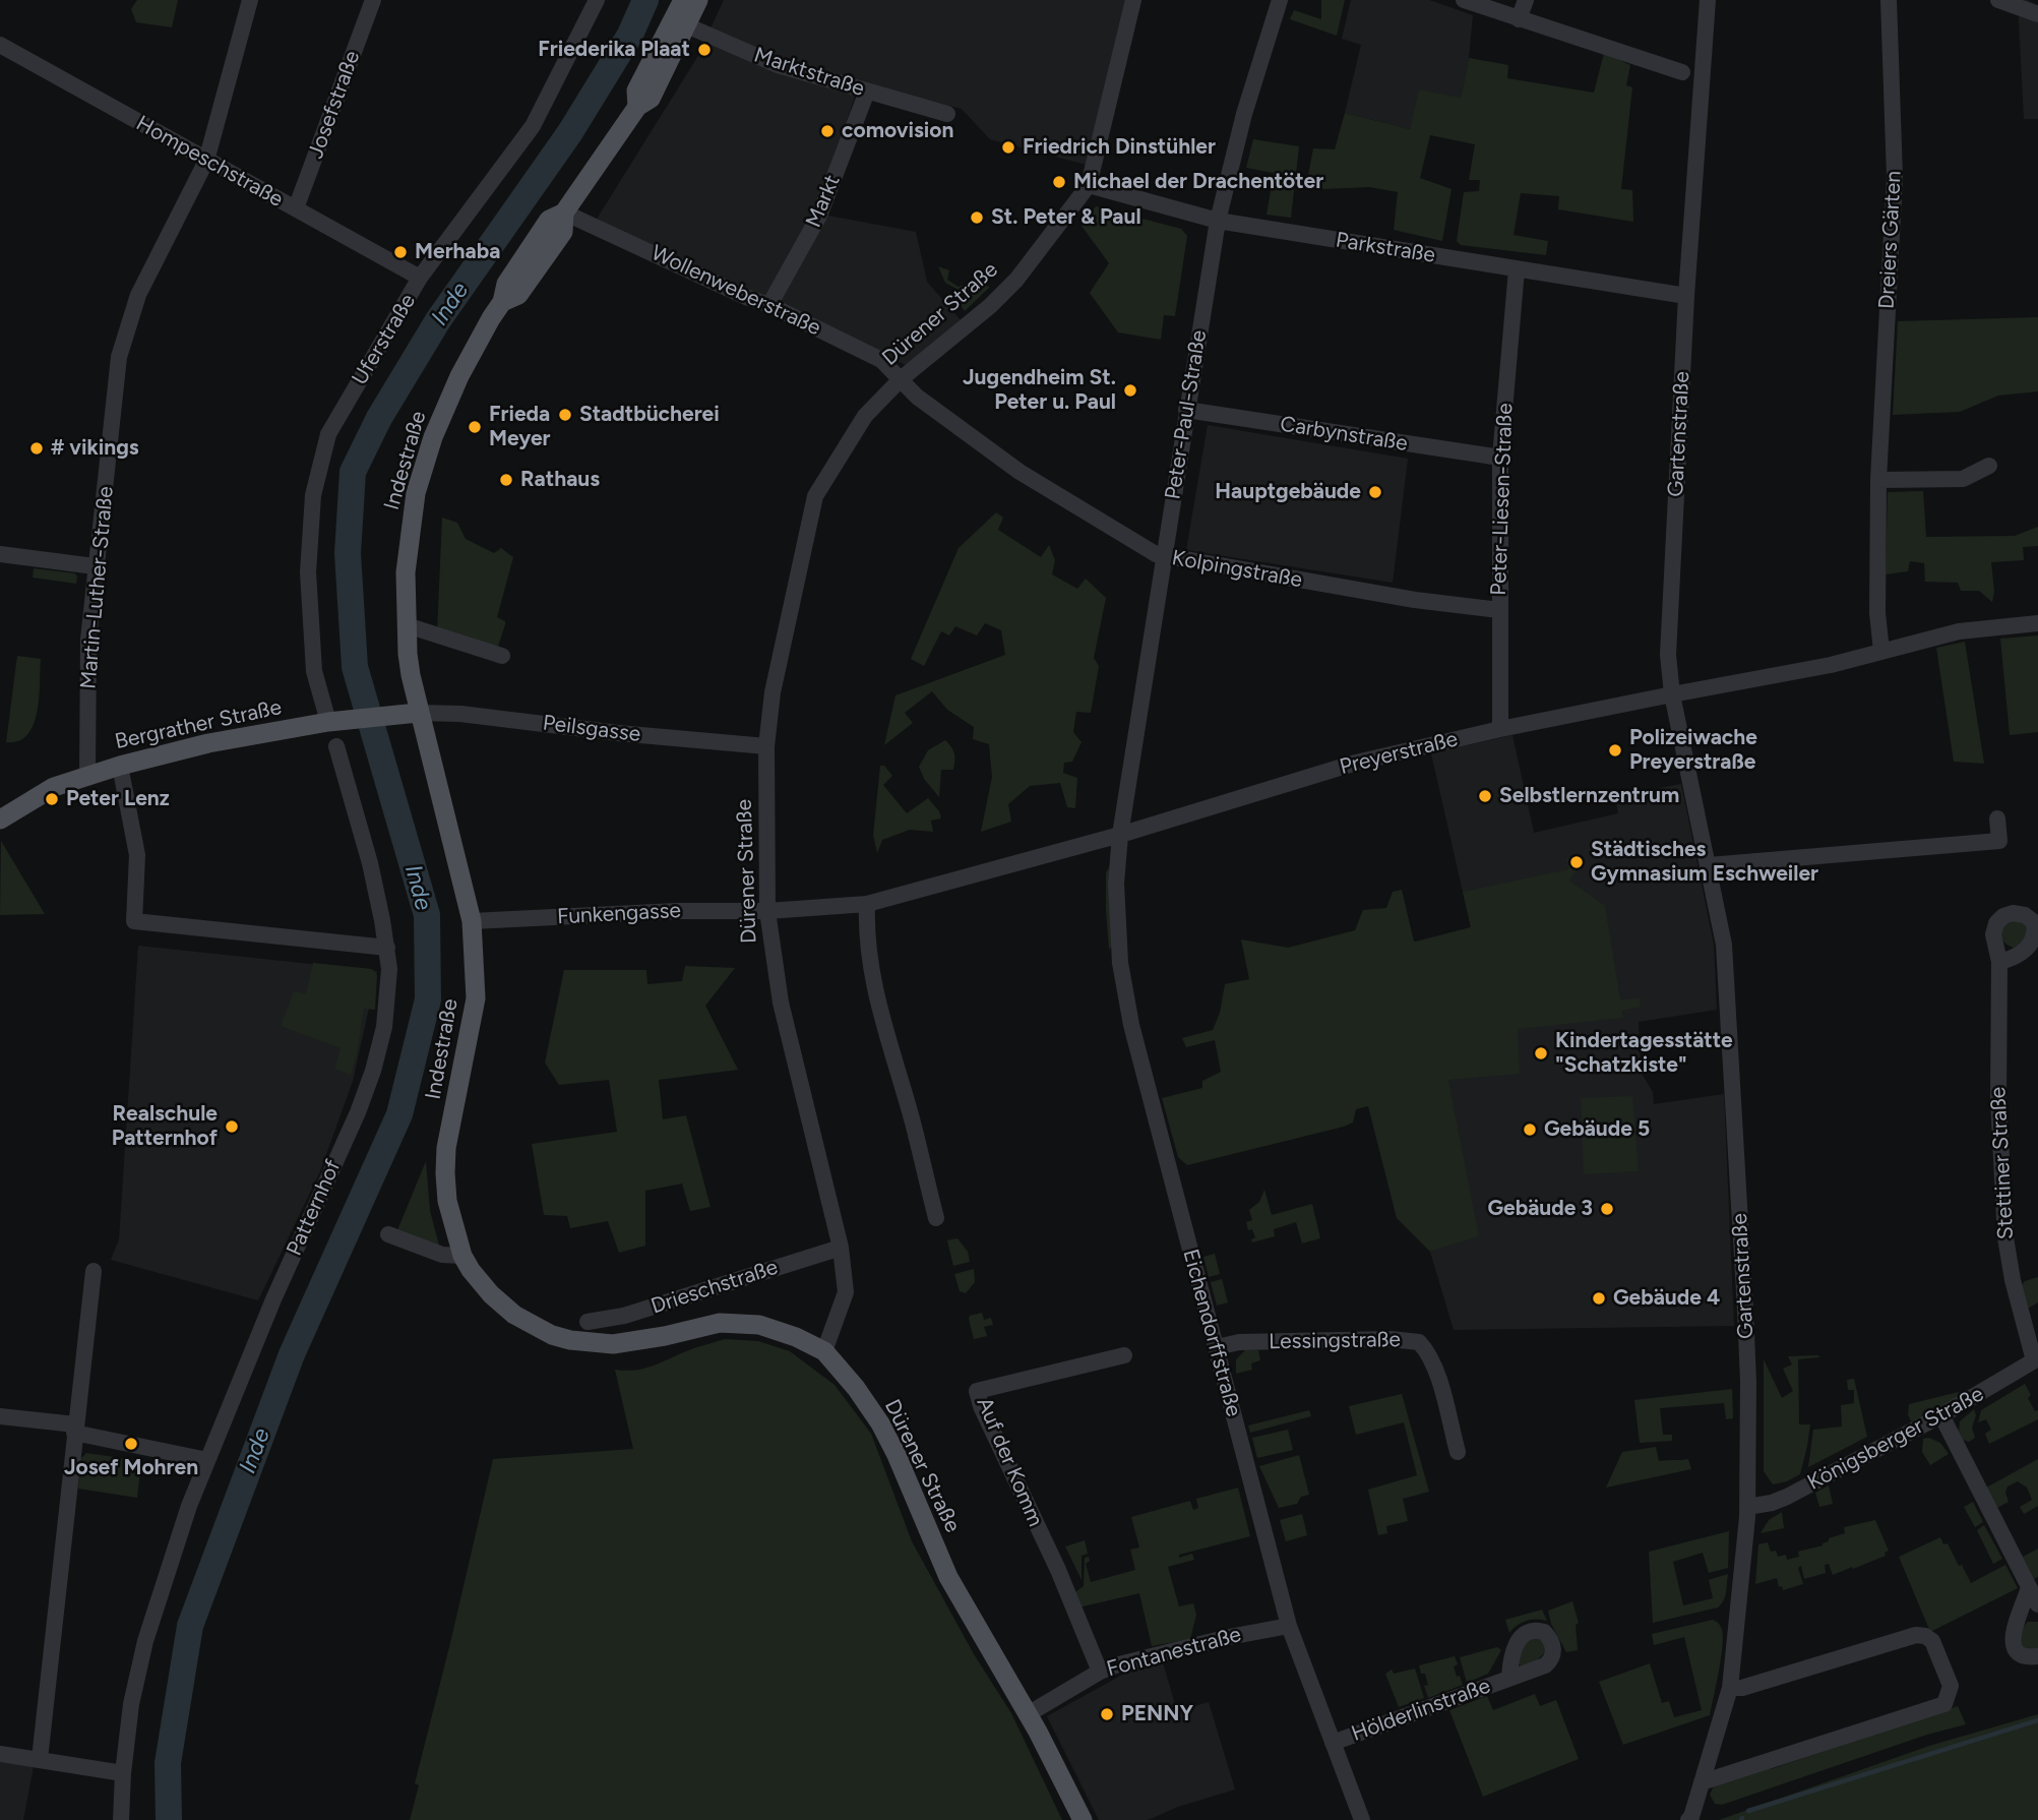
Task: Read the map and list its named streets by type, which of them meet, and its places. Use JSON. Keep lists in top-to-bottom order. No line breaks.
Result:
{"streets":{"main road":["Dürener Straße","Indestraße","Bergrather Straße"],"street":["Marktstraße","Josefstraße","Hompeschstraße","Markt","Dreiers Gärten","Parkstraße","Wollenweberstraße","Uferstraße","Peter-Paul-Straße","Carbynstraße","Gartenstraße","Peter-Liesen-Straße","Kolpingstraße","Martin-Luther-Straße","Peilsgasse","Preyerstraße","Funkengasse","Stettiner Straße","Patternhof","Drieschstraße","Eichendorffstraße","Lessingstraße","Königsberger Straße","Auf der Komm","Fontanestraße","Hölderlinstraße"]},"crossings":[["Marktstraße","Markt"],["Marktstraße","Indestraße"],["Josefstraße","Hompeschstraße"],["Hompeschstraße","Uferstraße"],["Hompeschstraße","Martin-Luther-Straße"],["Markt","Wollenweberstraße"],["Dreiers Gärten","Preyerstraße"],["Parkstraße","Dürener Straße"],["Parkstraße","Peter-Paul-Straße"],["Parkstraße","Gartenstraße"],["Parkstraße","Peter-Liesen-Straße"],["Wollenweberstraße","Dürener Straße"],["Wollenweberstraße","Indestraße"],["Wollenweberstraße","Kolpingstraße"],["Dürener Straße","Indestraße"],["Dürener Straße","Kolpingstraße"],["Dürener Straße","Peilsgasse"],["Dürener Straße","Preyerstraße"],["Dürener Straße","Funkengasse"],["Dürener Straße","Drieschstraße"],["Dürener Straße","Fontanestraße"],["Uferstraße","Bergrather Straße"],["Peter-Paul-Straße","Carbynstraße"],["Peter-Paul-Straße","Kolpingstraße"],["Peter-Paul-Straße","Preyerstraße"],["Peter-Paul-Straße","Eichendorffstraße"],["Carbynstraße","Peter-Liesen-Straße"],["Gartenstraße","Preyerstraße"],["Gartenstraße","Königsberger Straße"],["Indestraße","Bergrather Straße"],["Indestraße","Peilsgasse"],["Indestraße","Funkengasse"],["Peter-Liesen-Straße","Kolpingstraße"],["Peter-Liesen-Straße","Preyerstraße"],["Martin-Luther-Straße","Bergrather Straße"],["Bergrather Straße","Peilsgasse"],["Preyerstraße","Funkengasse"],["Preyerstraße","Eichendorffstraße"],["Stettiner Straße","Königsberger Straße"],["Eichendorffstraße","Lessingstraße"],["Eichendorffstraße","Fontanestraße"],["Eichendorffstraße","Hölderlinstraße"],["Auf der Komm","Fontanestraße"]],"water":["Inde"],"places":["Friederika Plaat","comovision","Friedrich Dinstühler","Michael der Drachentöter","St. Peter & Paul","Merhaba","Jugendheim St. Peter u. Paul","Stadtbücherei","Frieda Meyer","# vikings","Rathaus","Hauptgebäude","Polizeiwache Preyerstraße","Selbstlernzentrum","Peter Lenz","Städtisches Gymnasium Eschweiler","Kindertagesstätte \"Schatzkiste\"","Realschule Patternhof","Gebäude 5","Gebäude 3","Gebäude 4","Josef Mohren","PENNY"]}
